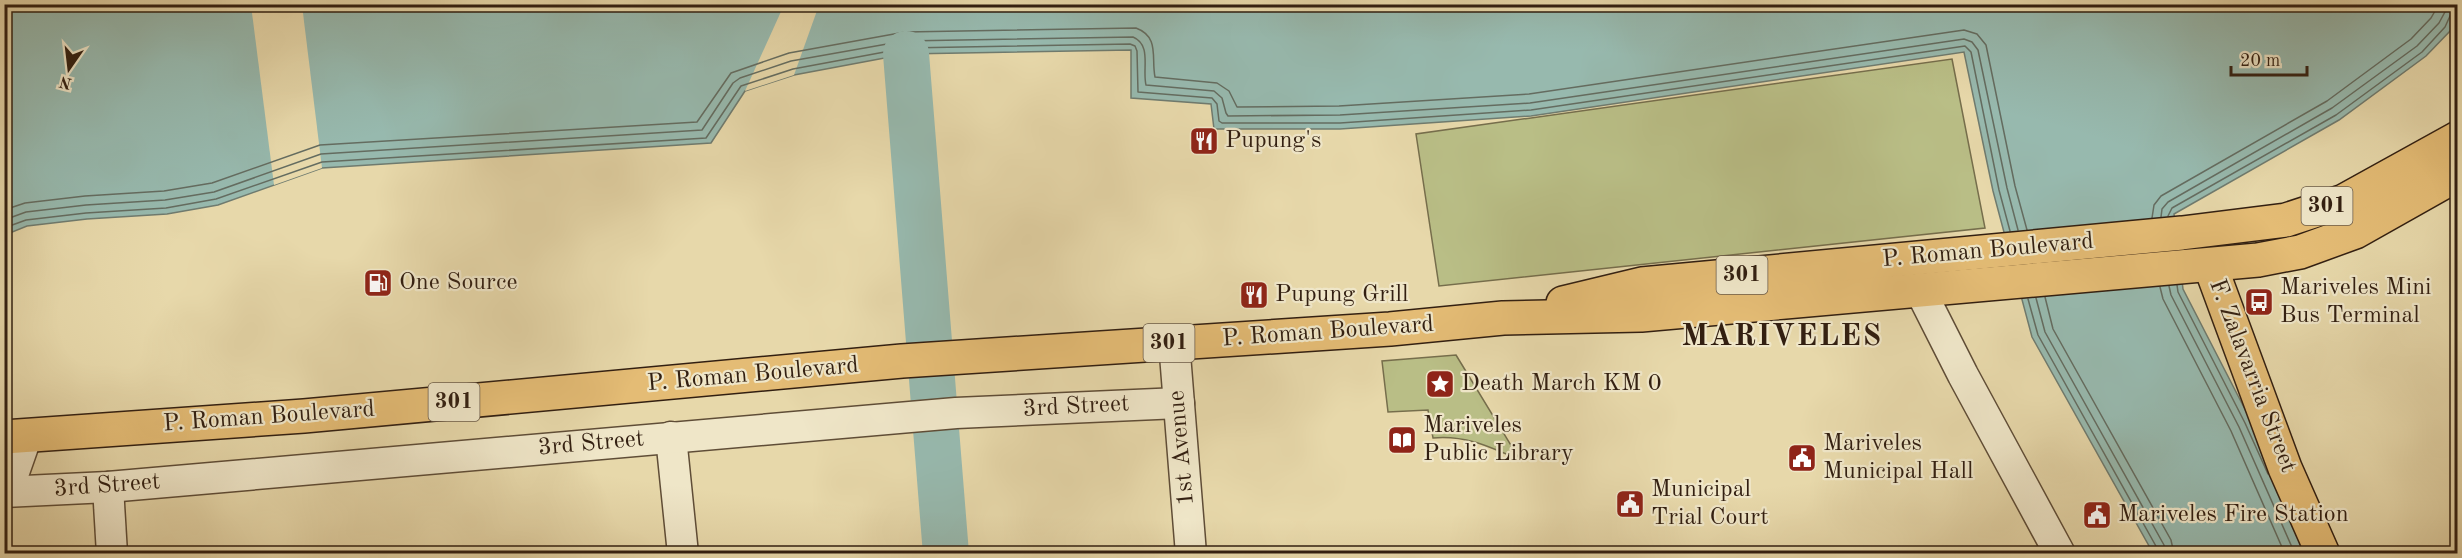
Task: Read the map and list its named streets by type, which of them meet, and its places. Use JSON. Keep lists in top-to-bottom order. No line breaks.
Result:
{"streets":{"main road":["301","P. Roman Boulevard","F. Zalavarria Street"],"street":["3rd Street","1st Avenue"]},"crossings":[["P. Roman Boulevard","F. Zalavarria Street"],["P. Roman Boulevard","1st Avenue"],["3rd Street","1st Avenue"]],"districts":["MARIVELES"],"places":{"restaurant":["Pupung's","Pupung Grill"],"fuel station":["One Source"],"bus stop":["Mariveles Mini Bus Terminal"],"place":["Death March KM 0"],"library":["Mariveles Public Library"],"public building":["Mariveles Municipal Hall","Municipal Trial Court","Mariveles Fire Station"]},"scale_bar":"20 m","north":"bottom"}
